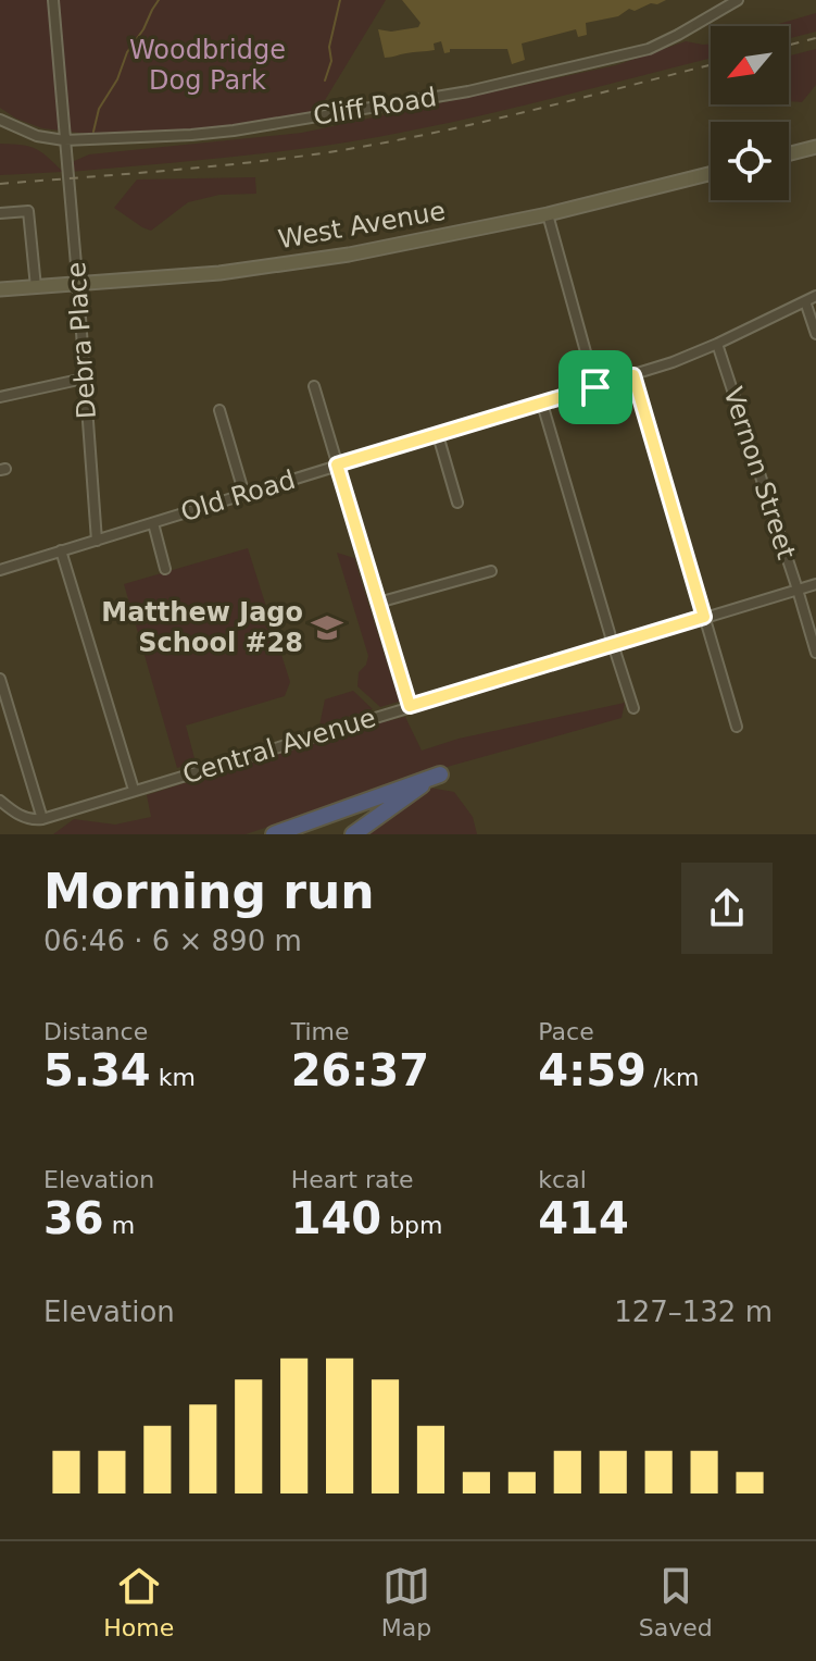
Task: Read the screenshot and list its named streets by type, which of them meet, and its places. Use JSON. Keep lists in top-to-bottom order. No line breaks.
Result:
{"streets":{"street":["Cliff Road","West Avenue","Debra Place","Vernon Street","Old Road","Central Avenue"]},"crossings":[["Cliff Road","Debra Place"],["West Avenue","Debra Place"],["Debra Place","Old Road"],["Vernon Street","Old Road"],["Vernon Street","Central Avenue"]],"parks":["Woodbridge Dog Park"],"places":{"school or university":["Matthew Jago School #28"]},"north":"bottom left","page":{"heading":["Morning run","06:46 · 6 × 890 m"],"stats":[["Distance","5.34 km"],["Time","26:37"],["Pace","4:59 /km"],["Elevation","36 m"],["Heart rate","140 bpm"],["kcal","414"]],"chart":["Elevation","127–132 m"],"tabs":["Home","Map","Saved"]}}
